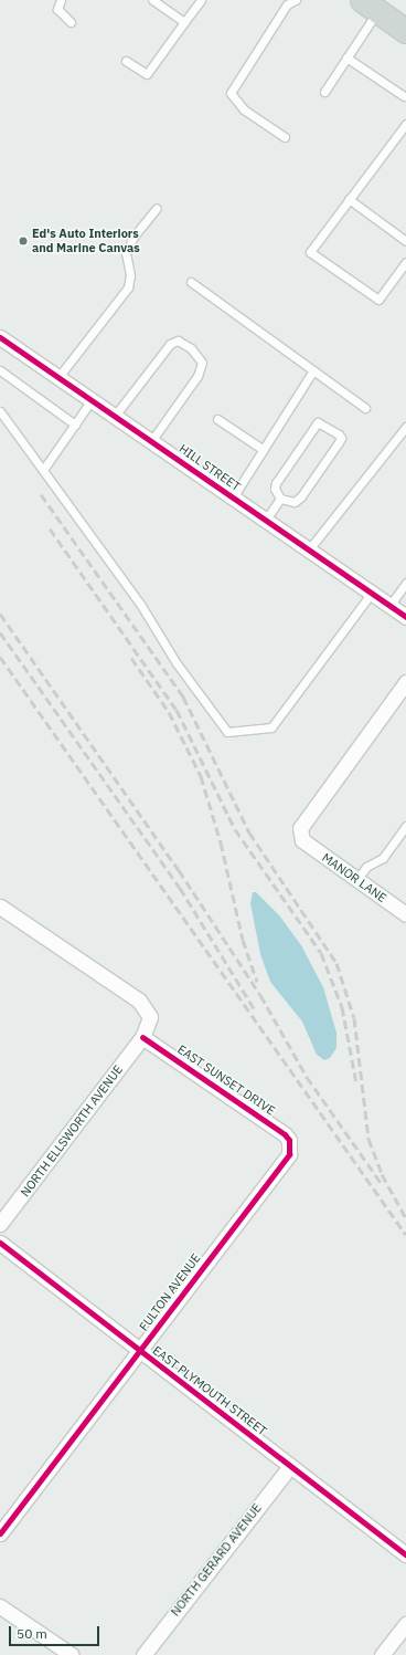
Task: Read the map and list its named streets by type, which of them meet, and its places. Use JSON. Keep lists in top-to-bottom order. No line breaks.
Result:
{"streets":{"street":["HILL STREET","MANOR LANE","EAST SUNSET DRIVE","NORTH ELLSWORTH AVENUE","FULTON AVENUE","EAST PLYMOUTH STREET","NORTH GERARD AVENUE"]},"crossings":[["EAST SUNSET DRIVE","NORTH ELLSWORTH AVENUE"],["EAST SUNSET DRIVE","FULTON AVENUE"],["FULTON AVENUE","EAST PLYMOUTH STREET"],["EAST PLYMOUTH STREET","NORTH GERARD AVENUE"]],"places":["Ed's Auto Interiors and Marine Canvas"],"scale_bar":"50 m"}
